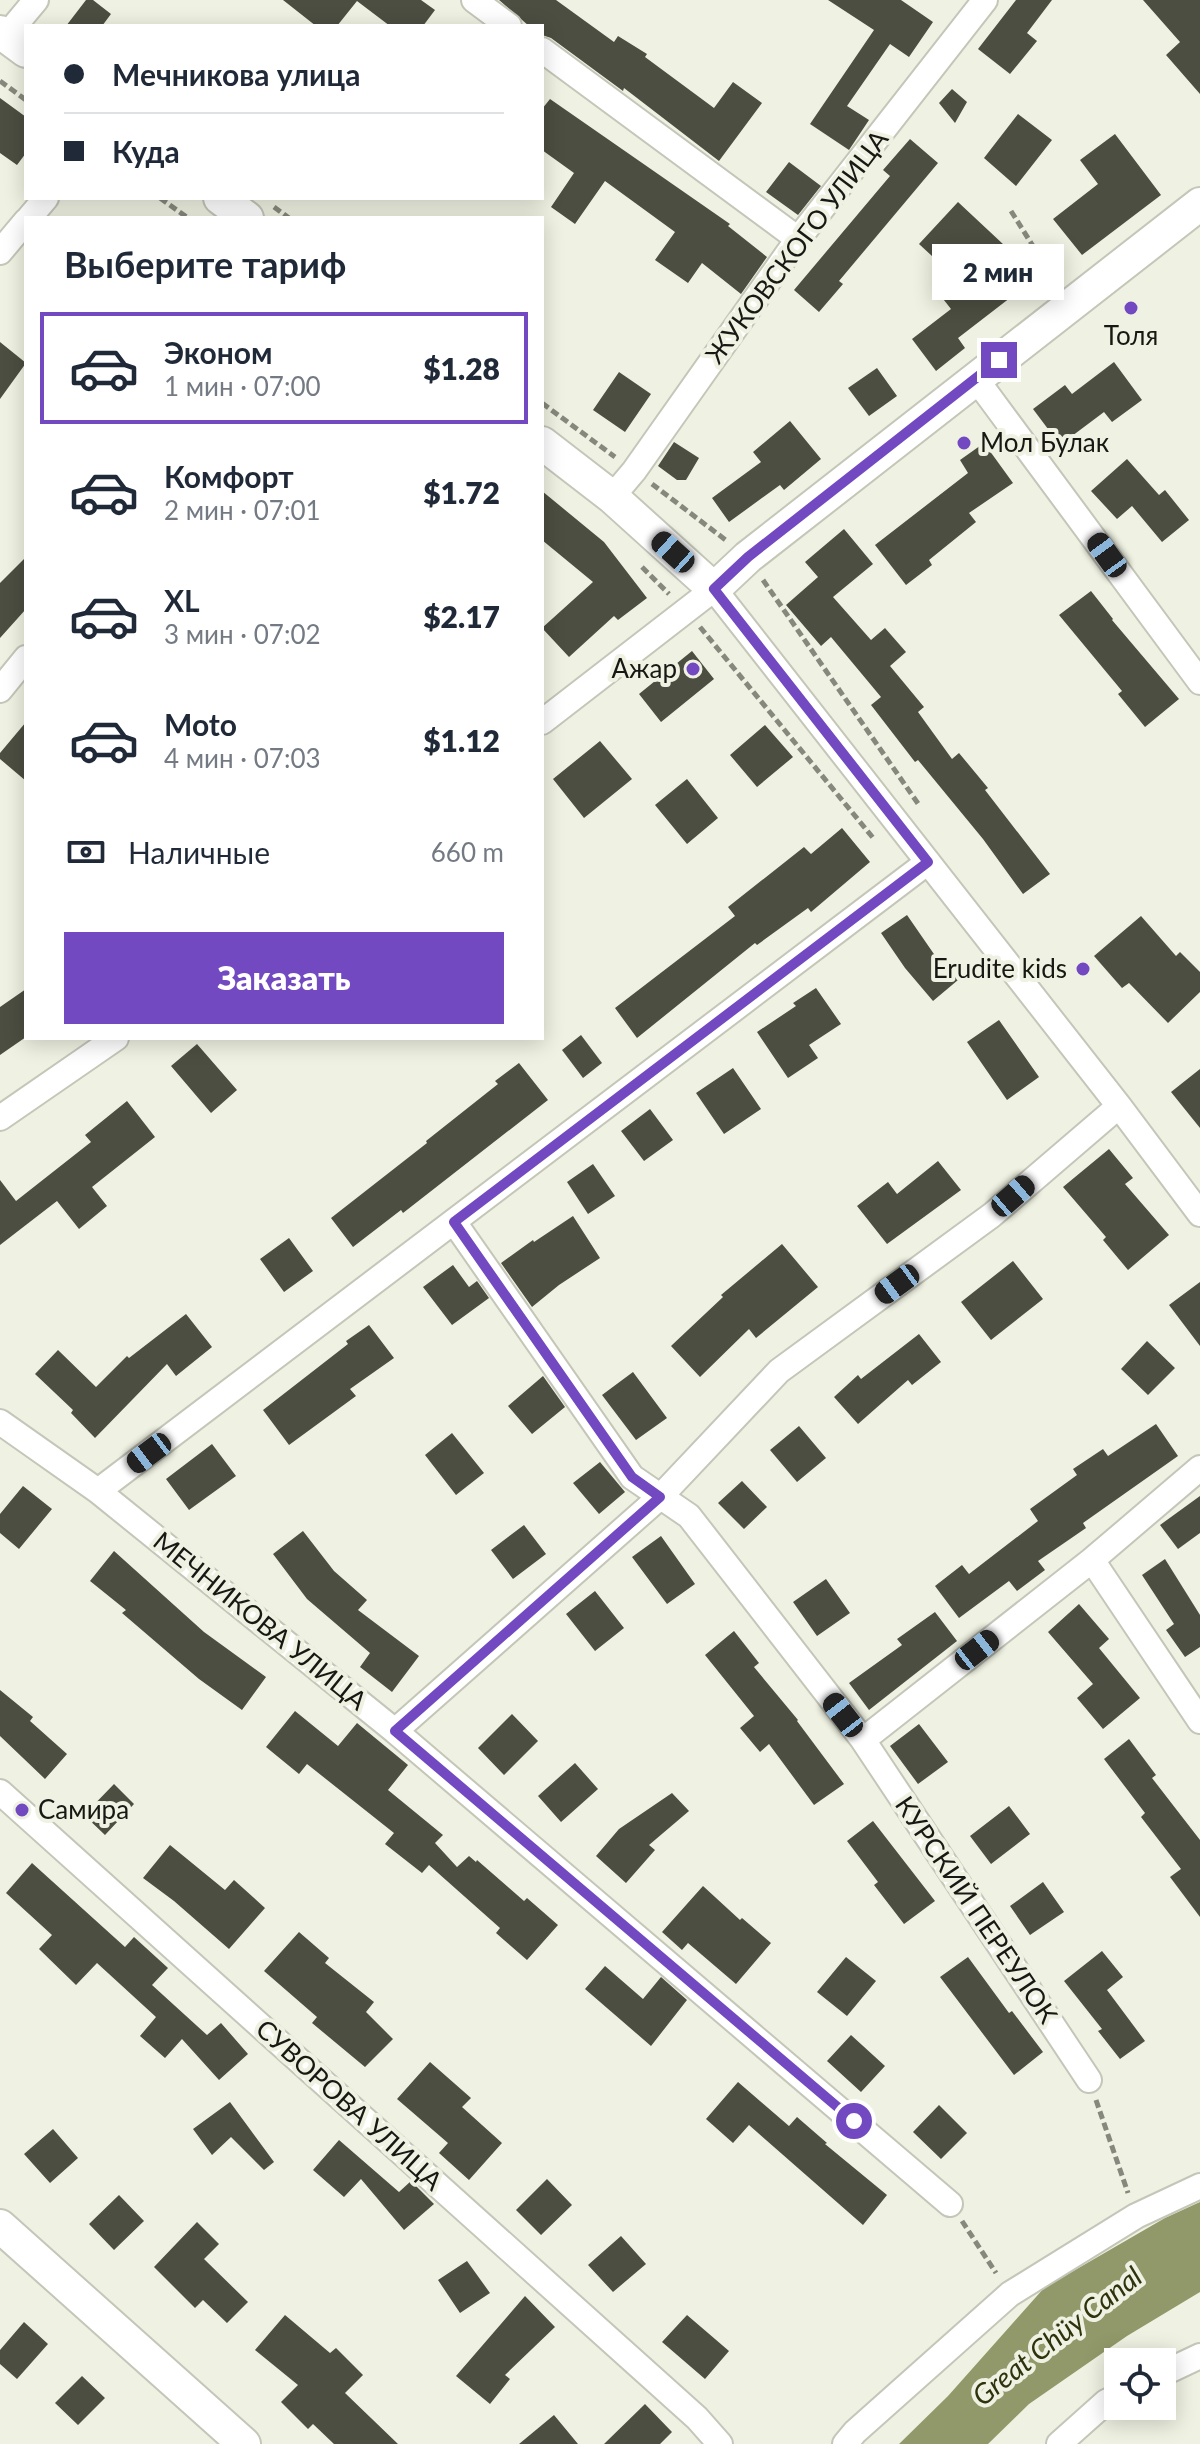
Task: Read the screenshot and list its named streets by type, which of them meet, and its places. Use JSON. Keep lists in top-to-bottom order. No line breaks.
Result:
{"streets":{"street":["ЖУКОВСКОГО УЛИЦА","МЕЧНИКОВА УЛИЦА","КУРСКИЙ ПЕРЕУЛОК","СУВОРОВА УЛИЦА"]},"water":["Great Chüy Canal"],"places":["Толя","Мол Булак","Ажар","Erudite kids","Самира"],"page":{"banner":["Мечникова улица","Куда"],"heading":"Выберите тариф","bubble":"2 мин","list":[{"name":"Эконом","note":"1 мин · 07:00","value":"$1.28"},{"name":"Комфорт","note":"2 мин · 07:01","value":"$1.72"},{"name":"XL","note":"3 мин · 07:02","value":"$2.17"},{"name":"Moto","note":"4 мин · 07:03","value":"$1.12"}],"pay":["Наличные","660 m"],"buttons":"Заказать"}}
